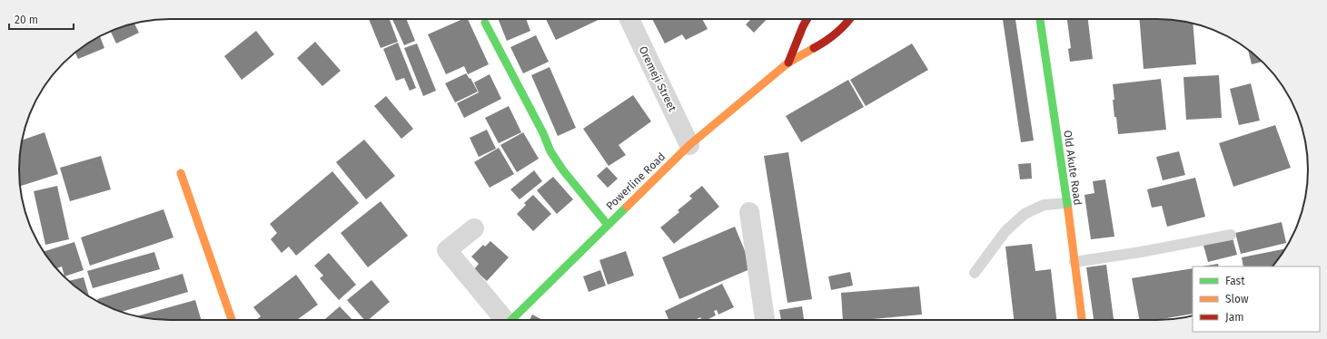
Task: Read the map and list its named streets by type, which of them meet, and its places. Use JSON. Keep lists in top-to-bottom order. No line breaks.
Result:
{"streets":{"street":["Oremeji Street","Old Akute Road","Powerline Road"]},"crossings":[["Oremeji Street","Powerline Road"]],"legend":["Fast","Slow","Jam"],"scale_bar":"20 m"}
